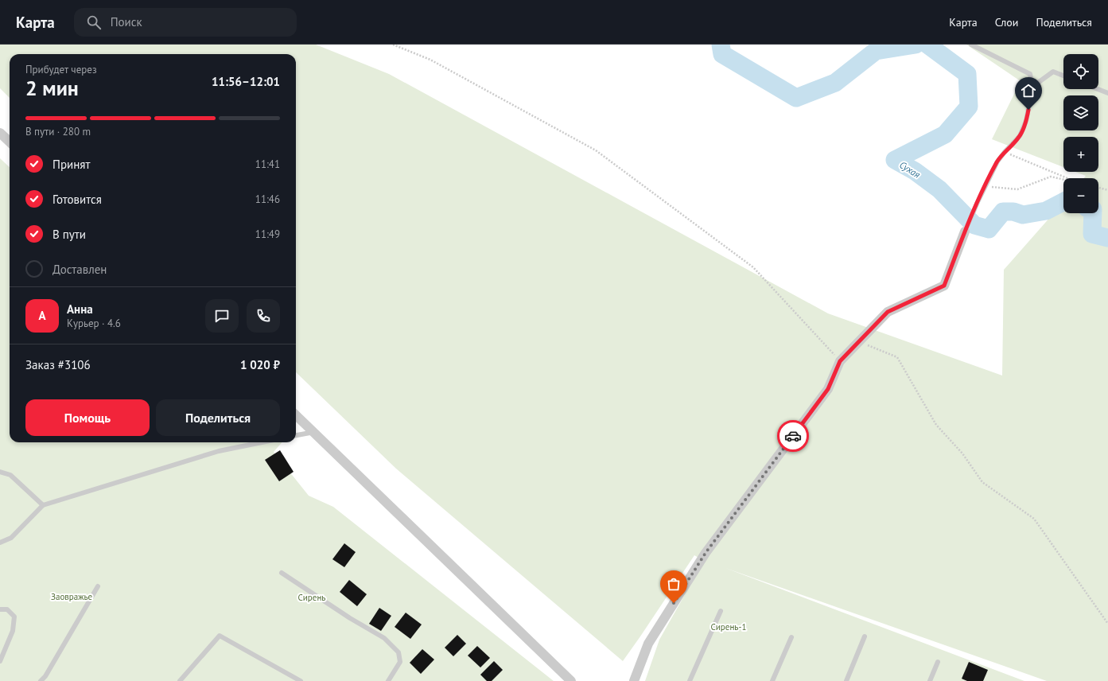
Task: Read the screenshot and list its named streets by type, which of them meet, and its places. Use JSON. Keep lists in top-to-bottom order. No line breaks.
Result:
{"water":["Сухая"],"parks":["Заовражье","Сирень","Сирень-1"],"page":{"header":"Карта","search":"Поиск","nav":["Карта","Слои","Поделиться"],"map_buttons":["+","−"],"heading":["2 мин","Прибудет через","11:56–12:01"],"panel":["Анна","Курьер · 4.6","Заказ #3106","1 020 ₽"],"bar":"В пути · 280 m","list":[["Принят","11:41"],["Готовится","11:46"],["В пути","11:49"],"Доставлен"],"round":"А","buttons":["Помощь","Поделиться"]}}
